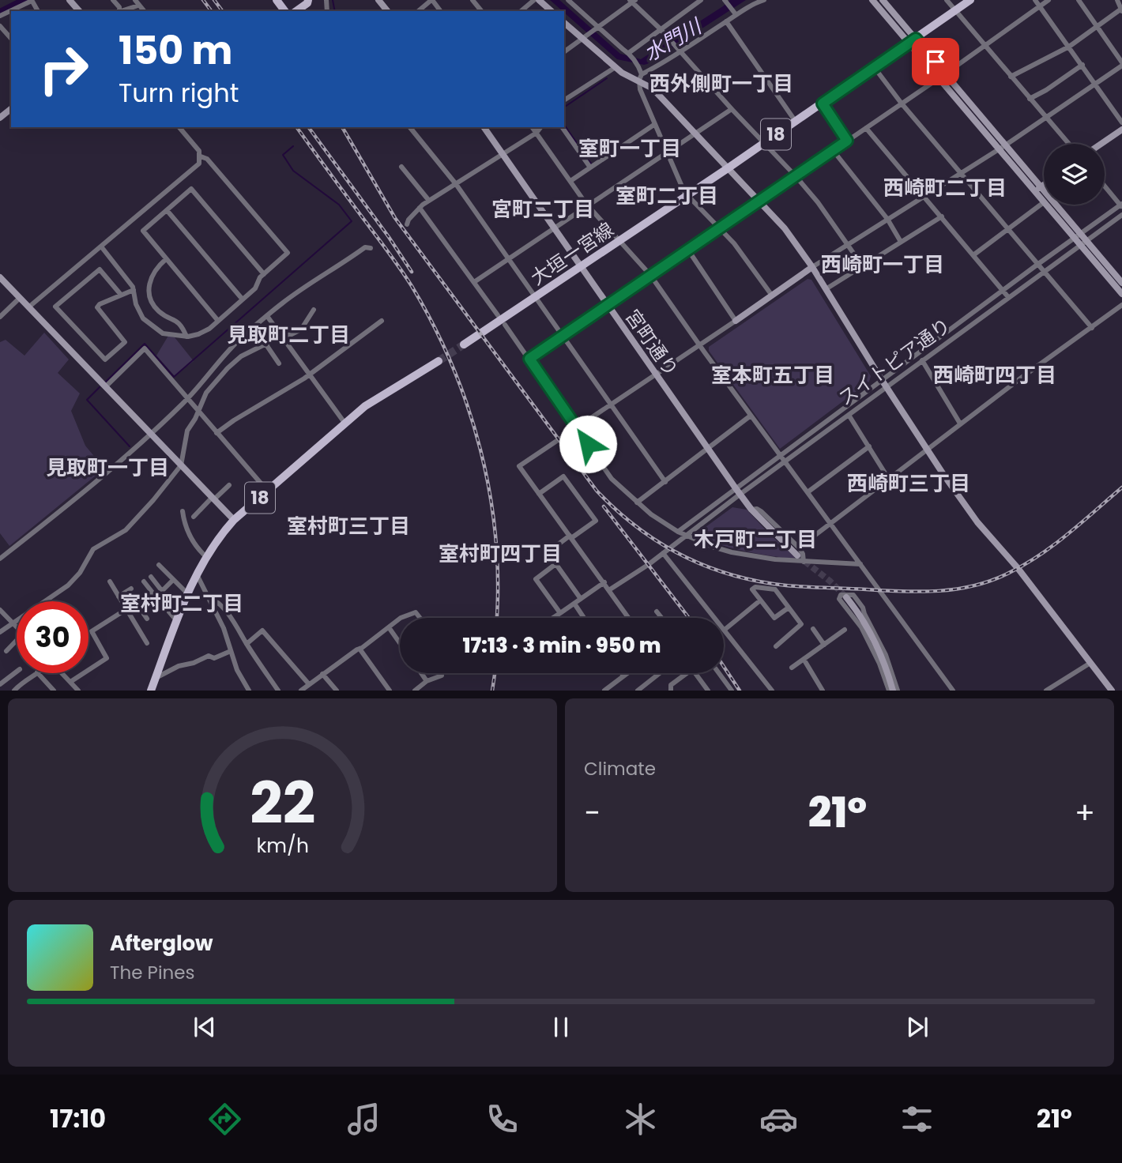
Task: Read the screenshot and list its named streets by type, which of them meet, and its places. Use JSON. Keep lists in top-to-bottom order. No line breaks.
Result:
{"streets":{"main road":["18","大垣一宮線"],"street":["宮町通り","スイトピア通り"]},"crossings":[["大垣一宮線","宮町通り"],["宮町通り","スイトピア通り"]],"districts":["西外側町一丁目","室町一丁目","西崎町二丁目","室町二丁目","宮町二丁目","西崎町一丁目","見取町二丁目","室本町五丁目","西崎町四丁目","見取町一丁目","西崎町三丁目","室村町三丁目","木戸町二丁目","室村町四丁目","室村町二丁目"],"water":["水門川"],"page":{"turn":["150 m","Turn right"],"limit":"30","trip":"17:13 · 3 min · 950 m","tile":"Climate","heat":["−","21°","+"],"song":["Afterglow","The Pines"],"tabs":["17:10","21°"],"gauge":["22","km/h"]}}
